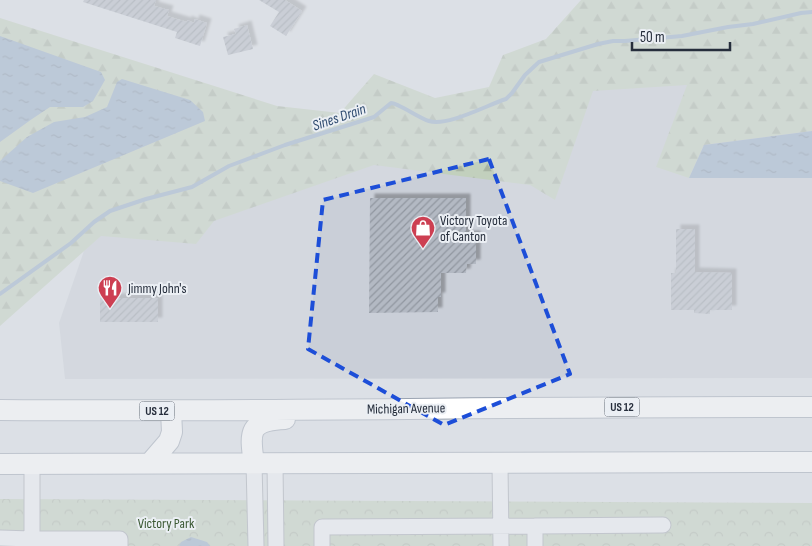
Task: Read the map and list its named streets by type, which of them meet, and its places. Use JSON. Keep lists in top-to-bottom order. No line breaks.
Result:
{"streets":{"main road":["US 12","Michigan Avenue"]},"water":["Sines Drain"],"parks":["Victory Park"],"places":{"shop":["Victory Toyota of Canton"],"restaurant":["Jimmy John's"]},"scale_bar":"50 m"}
